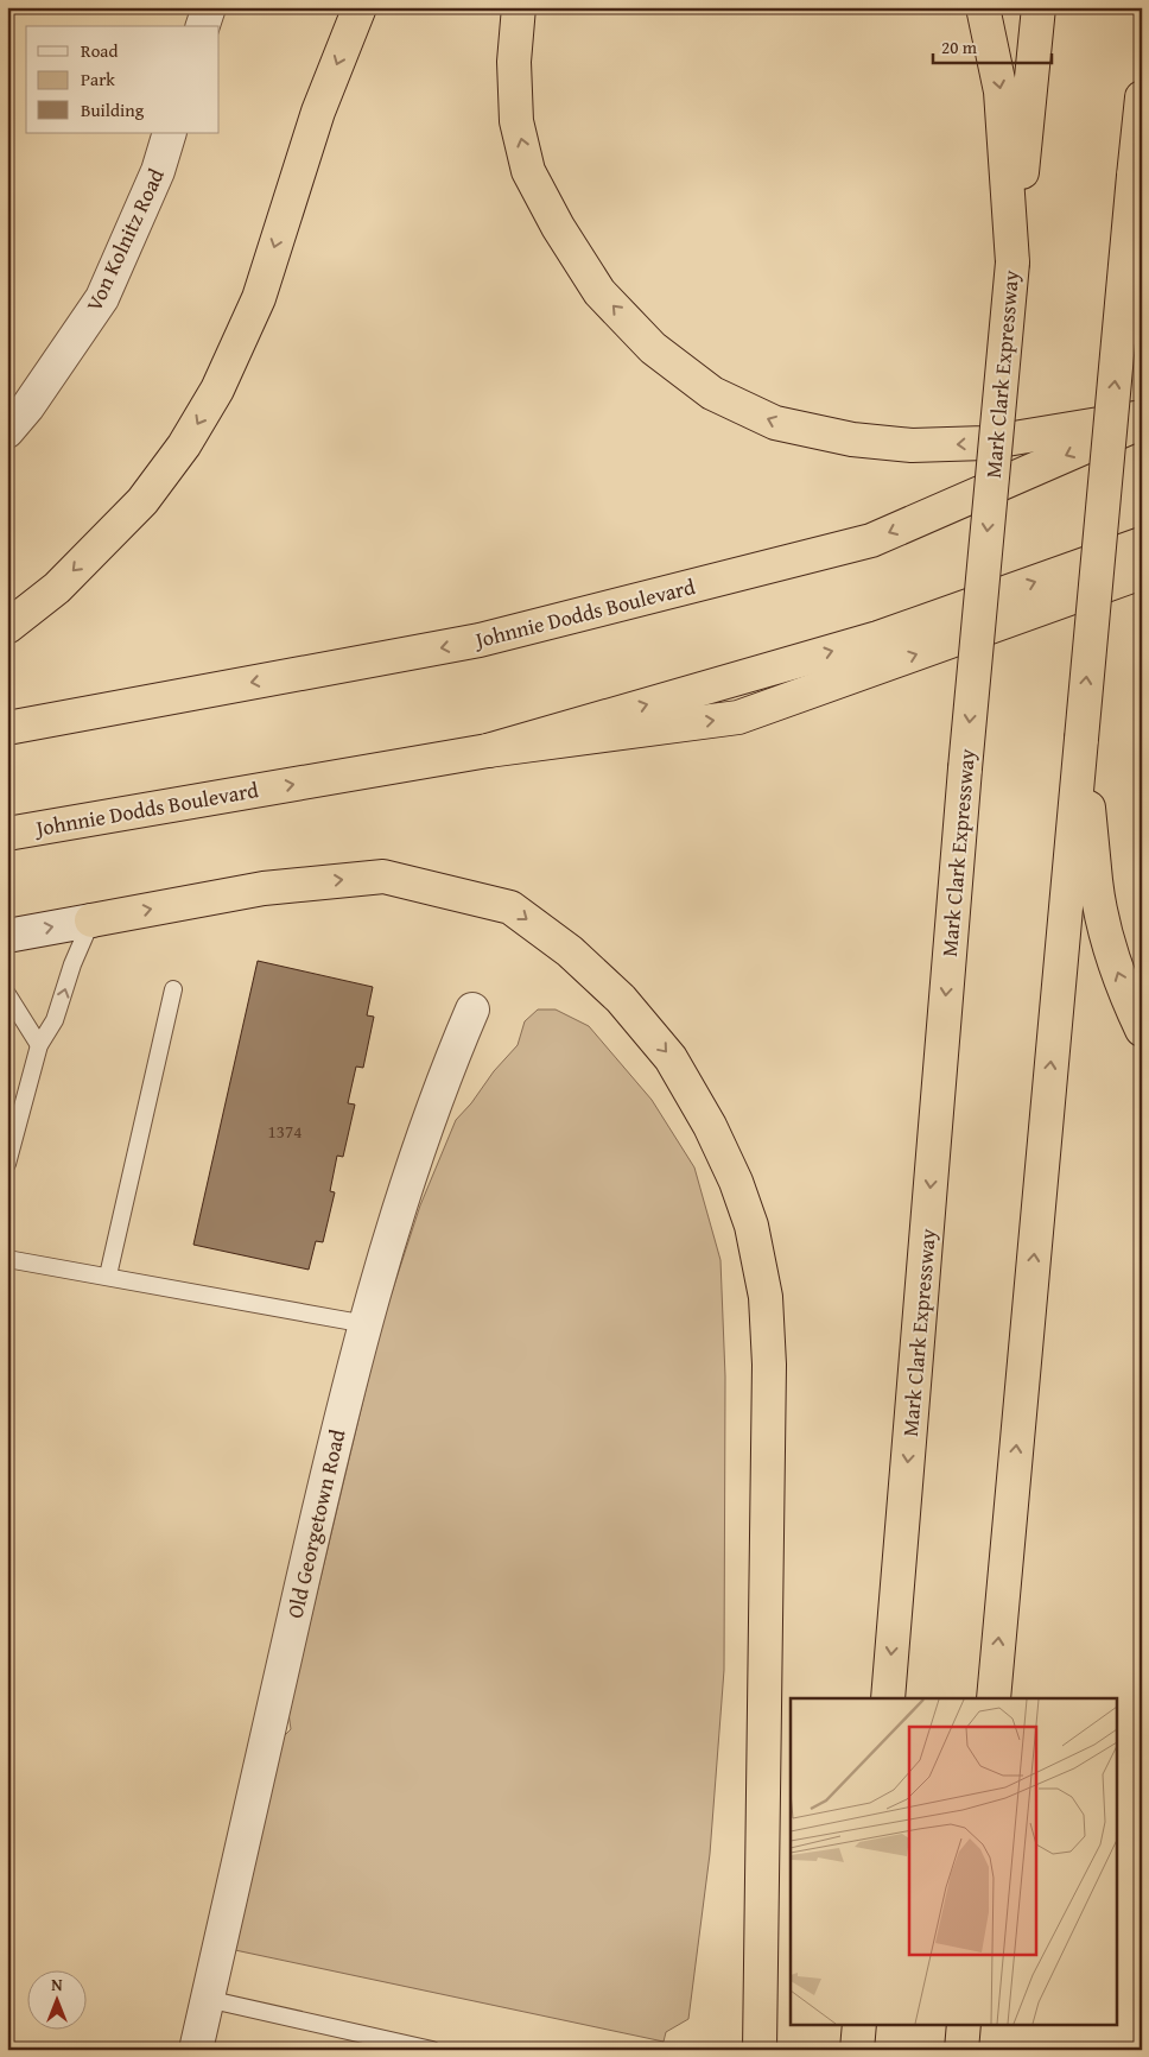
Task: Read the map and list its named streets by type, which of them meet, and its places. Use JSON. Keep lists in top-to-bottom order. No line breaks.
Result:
{"streets":{"highway":["Mark Clark Expressway","Johnnie Dodds Boulevard"],"street":["Von Kolnitz Road","Old Georgetown Road"]},"house_numbers":["1374"],"legend":["Road","Park","Building"],"scale_bar":"20 m","north":"top"}
